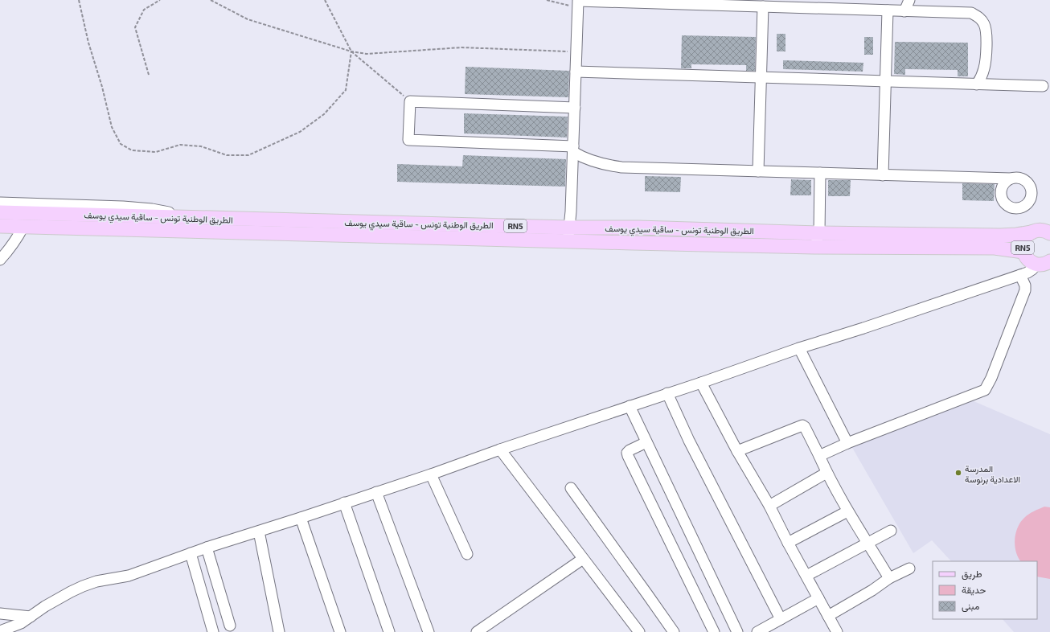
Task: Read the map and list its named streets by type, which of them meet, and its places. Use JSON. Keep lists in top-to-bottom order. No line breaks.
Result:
{"streets":{"main road":["الطريق الوطنية تونس - ساقية سيدي يوسف","RN5"]},"crossings":[["الطريق الوطنية تونس - ساقية سيدي يوسف","RN5"]],"places":["المدرسة الاعدادية برنوسة"],"legend":["طريق","حديقة","مبنى"]}
